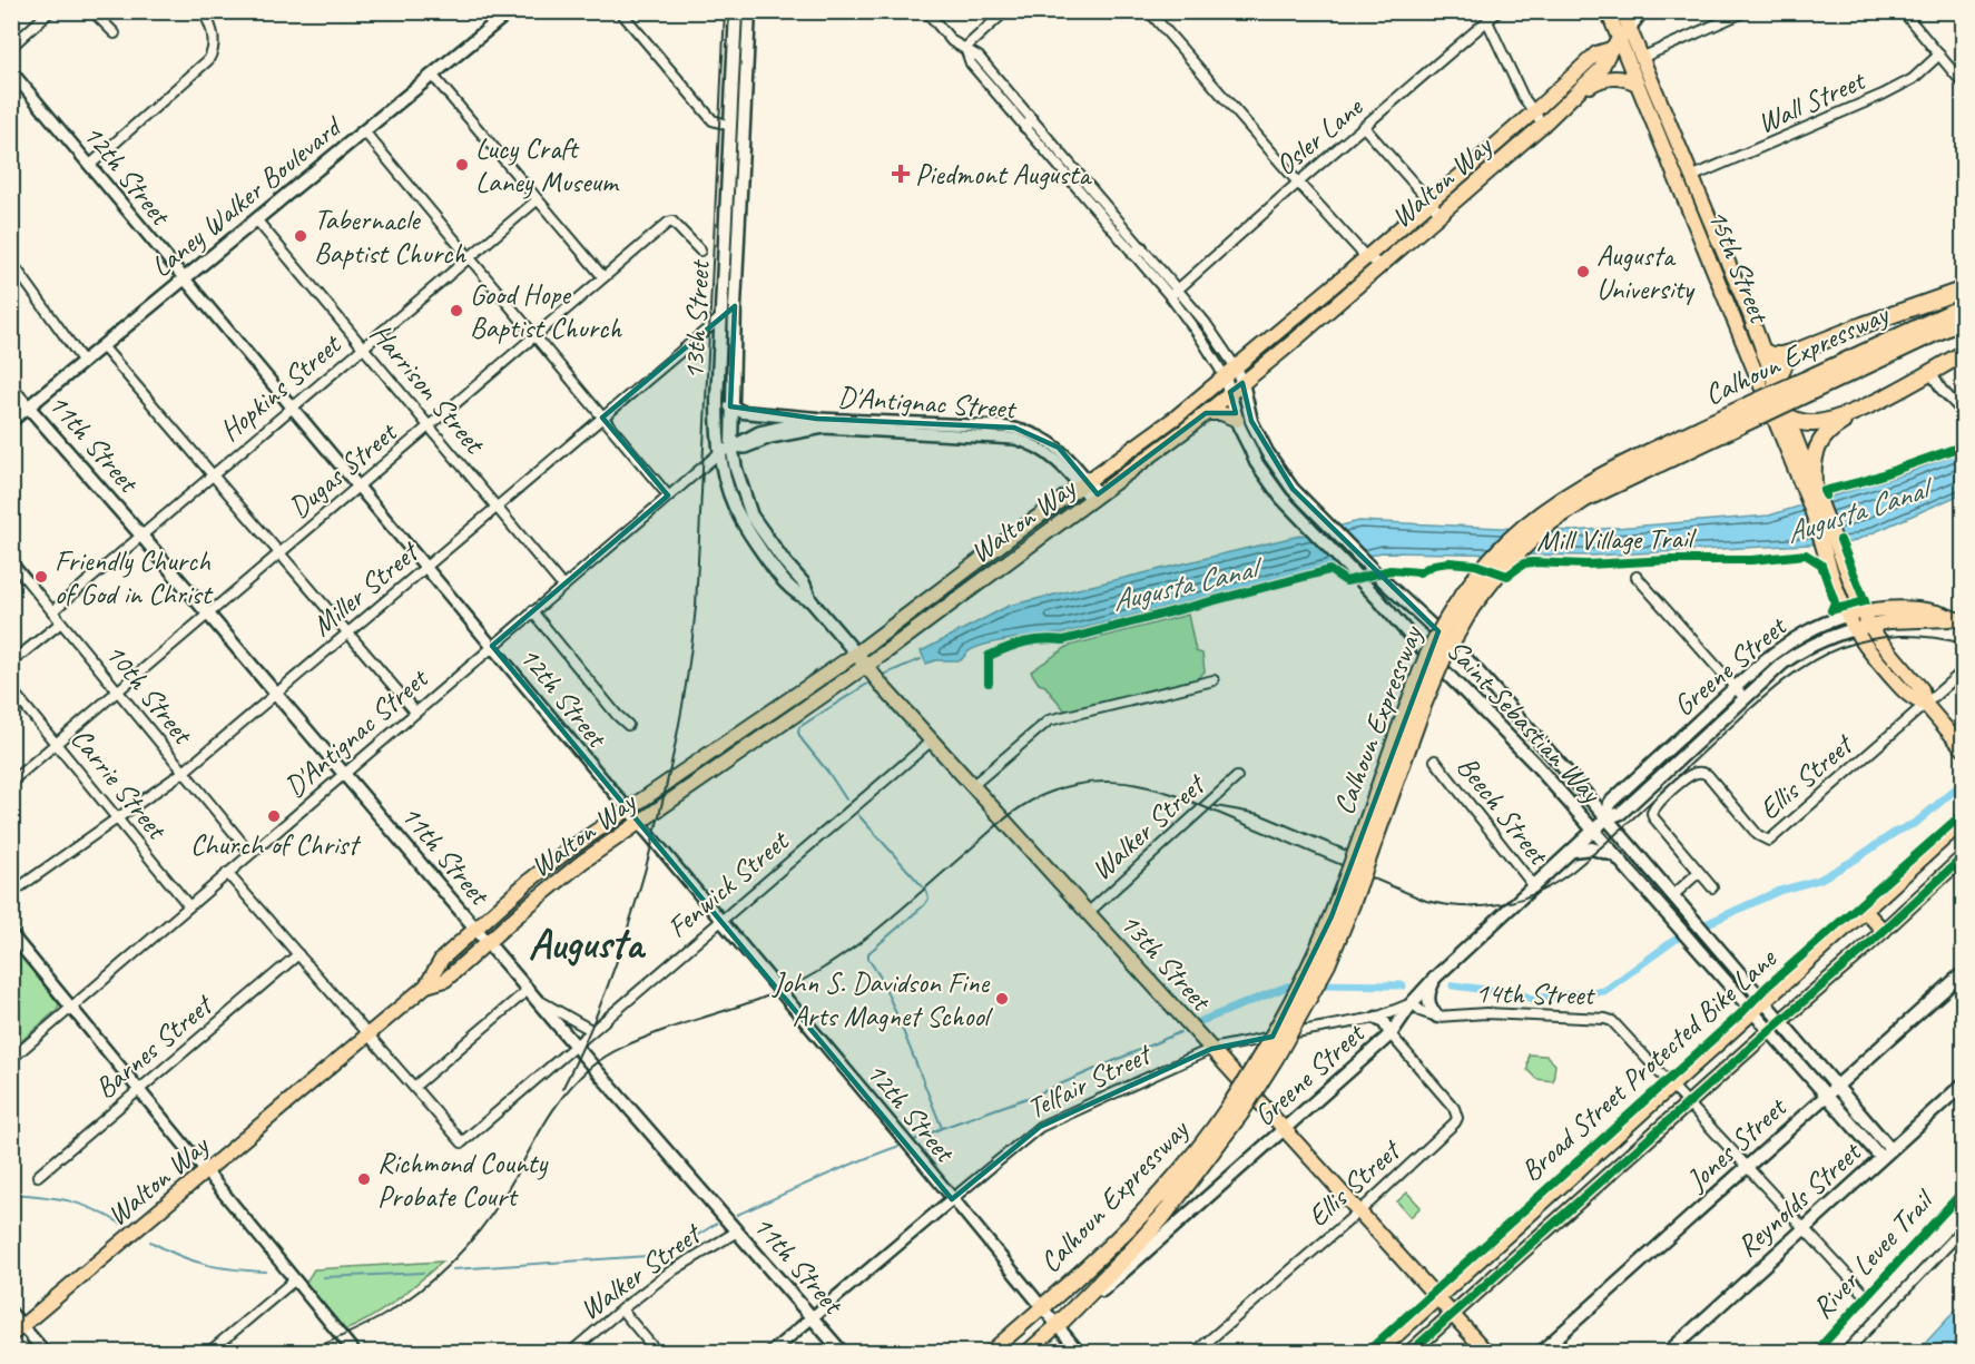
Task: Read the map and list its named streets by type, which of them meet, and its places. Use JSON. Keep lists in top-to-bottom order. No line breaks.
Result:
{"streets":{"highway":["Calhoun Expressway"],"main road":["Walton Way","Laney Walker Boulevard","15th Street","13th Street","11th Street","Greene Street","Saint Sebastian Way","Jones Street","Reynolds Street"],"street":["Wall Street","Osler Lane","12th Street","Hopkins Street","Harrison Street","D'Antignac Street","Dugas Street","Miller Street","10th Street","Ellis Street","Carrie Street","Beech Street","Walker Street","Fenwick Street","14th Street","Barnes Street","Telfair Street"],"cycle path":["Mill Village Trail","Broad Street Protected Bike Lane","River Levee Trail"]},"crossings":[["Wall Street","15th Street"],["Osler Lane","Saint Sebastian Way"],["12th Street","Walton Way"],["12th Street","Laney Walker Boulevard"],["12th Street","Calhoun Expressway"],["12th Street","Hopkins Street"],["12th Street","D'Antignac Street"],["12th Street","Dugas Street"],["12th Street","Miller Street"],["12th Street","Greene Street"],["12th Street","Fenwick Street"],["12th Street","Telfair Street"],["Walton Way","15th Street"],["Walton Way","13th Street"],["Walton Way","D'Antignac Street"],["Walton Way","11th Street"],["Walton Way","Saint Sebastian Way"],["Laney Walker Boulevard","Harrison Street"],["Laney Walker Boulevard","11th Street"],["15th Street","Greene Street"],["15th Street","Ellis Street"],["13th Street","D'Antignac Street"],["13th Street","Miller Street"],["13th Street","Greene Street"],["13th Street","Ellis Street"],["13th Street","Walker Street"],["13th Street","Fenwick Street"],["13th Street","Telfair Street"],["Calhoun Expressway","Greene Street"],["Hopkins Street","Harrison Street"],["Hopkins Street","11th Street"],["Hopkins Street","10th Street"],["Harrison Street","D'Antignac Street"],["Harrison Street","Dugas Street"],["Harrison Street","Miller Street"],["D'Antignac Street","11th Street"],["D'Antignac Street","10th Street"],["D'Antignac Street","Carrie Street"],["11th Street","Dugas Street"],["11th Street","Miller Street"],["11th Street","Walker Street"],["11th Street","Fenwick Street"],["11th Street","Telfair Street"],["Dugas Street","10th Street"],["Dugas Street","Carrie Street"],["Miller Street","10th Street"],["Miller Street","Carrie Street"],["Greene Street","Saint Sebastian Way"],["Greene Street","Ellis Street"],["Greene Street","Beech Street"],["Greene Street","14th Street"],["Greene Street","Telfair Street"],["Saint Sebastian Way","Jones Street"],["Saint Sebastian Way","Reynolds Street"],["14th Street","Telfair Street"],["14th Street","Jones Street"],["14th Street","Reynolds Street"]],"districts":["Augusta"],"water":["Augusta Canal"],"places":{"other":["Lucy Craft Laney Museum","Tabernacle Baptist Church","Augusta University","Good Hope Baptist Church","Friendly Church of God in Christ","Church of Christ","John S. Davidson Fine Arts Magnet School","Richmond County Probate Court"],"health":["Piedmont Augusta"]}}
